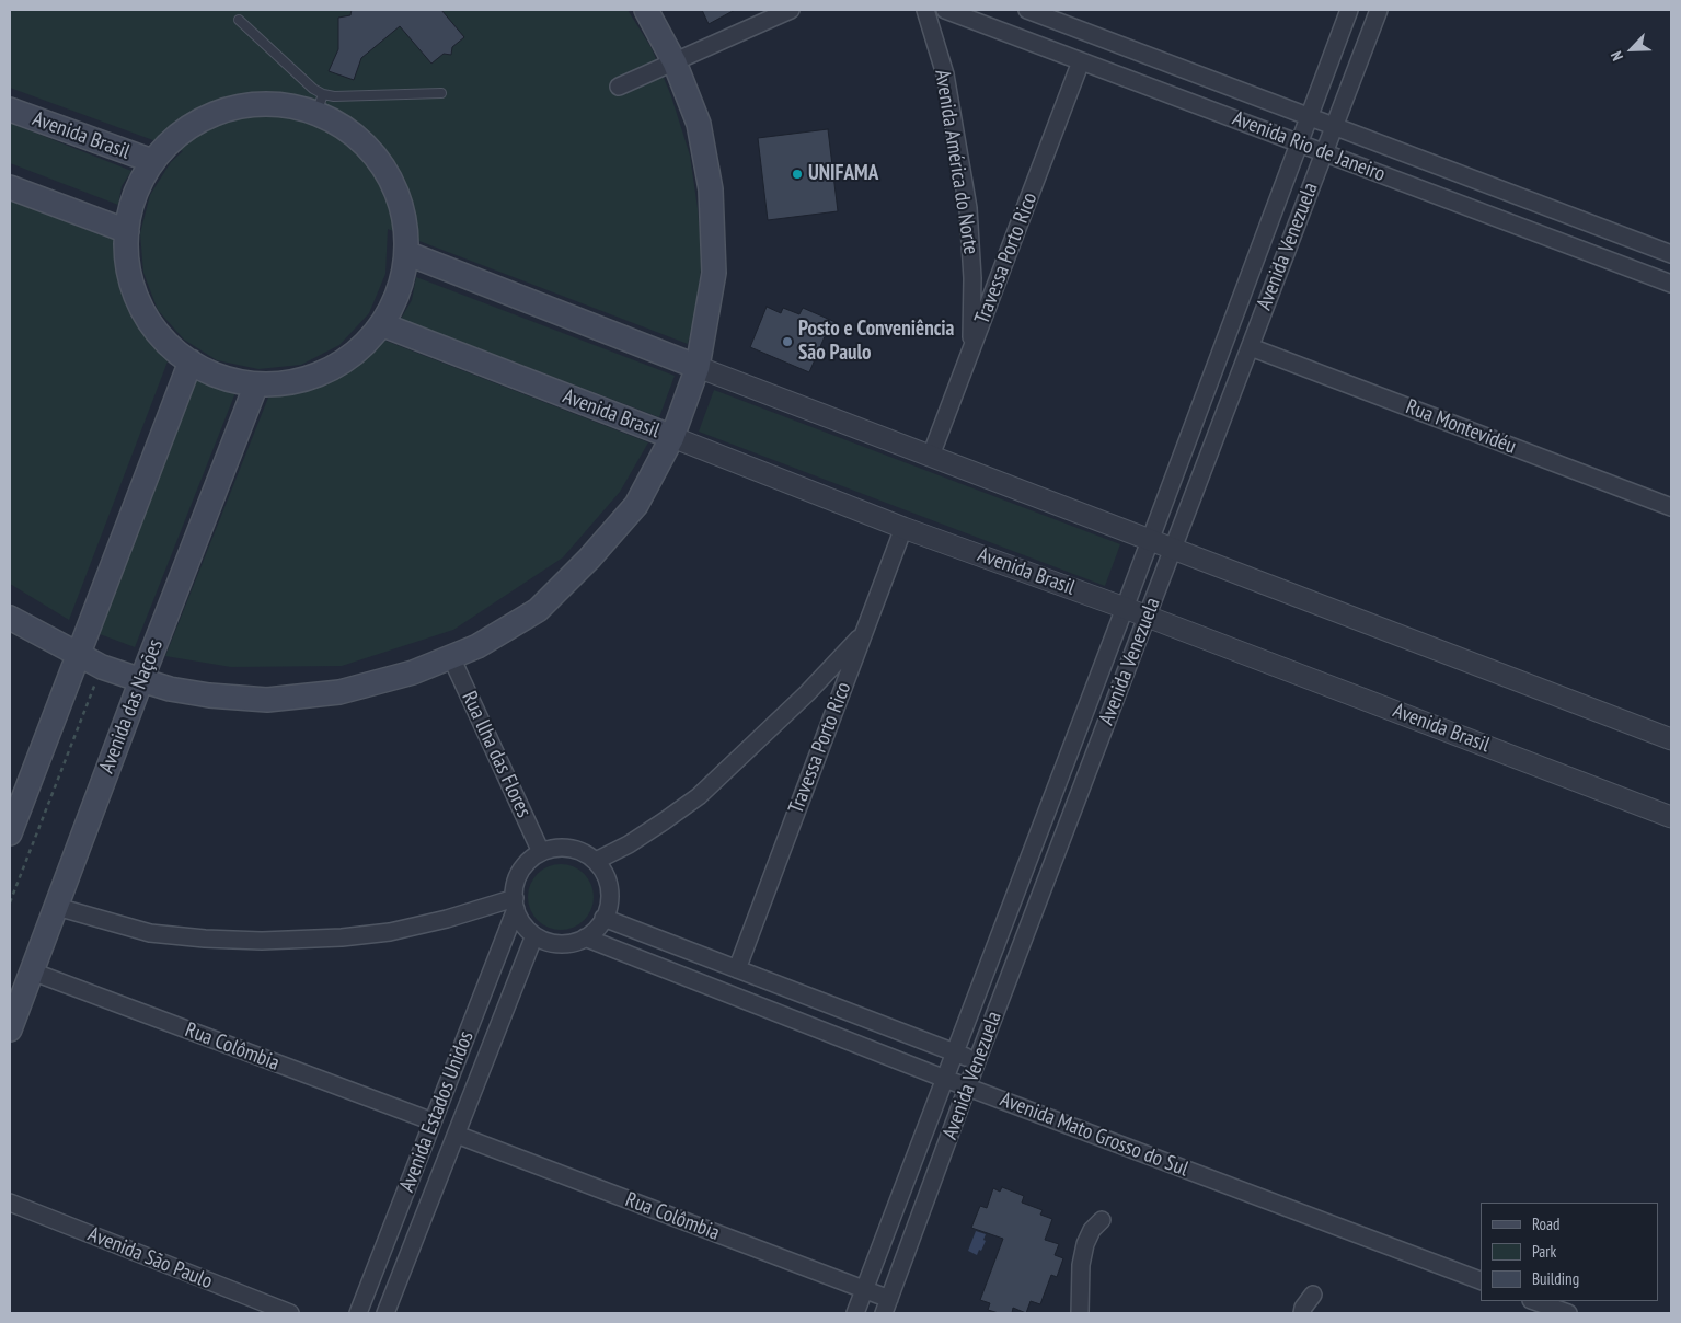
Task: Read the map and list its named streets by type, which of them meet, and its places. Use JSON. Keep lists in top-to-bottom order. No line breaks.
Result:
{"streets":{"main road":["Avenida Brasil","Avenida das Nações"],"street":["Avenida Rio de Janeiro","Avenida América do Norte","Avenida Venezuela","Travessa Porto Rico","Rua Montevidéu","Rua llha das Flores","Rua Colômbia","Avenida Estados Unidos","Avenida Mato Grosso do Sul","Avenida São Paulo"]},"crossings":[["Avenida Brasil","Avenida Venezuela"],["Avenida Brasil","Travessa Porto Rico"],["Avenida Rio de Janeiro","Avenida Venezuela"],["Avenida Rio de Janeiro","Travessa Porto Rico"],["Avenida América do Norte","Travessa Porto Rico"],["Avenida Venezuela","Rua Montevidéu"],["Avenida Venezuela","Rua Colômbia"],["Avenida Venezuela","Avenida Mato Grosso do Sul"],["Avenida das Nações","Rua Colômbia"],["Rua llha das Flores","Avenida Estados Unidos"],["Rua llha das Flores","Avenida Mato Grosso do Sul"],["Rua Colômbia","Avenida Estados Unidos"],["Avenida Estados Unidos","Avenida Mato Grosso do Sul"]],"places":["UNIFAMA","Posto e Conveniência São Paulo"],"legend":["Road","Park","Building"],"north":"bottom left"}
